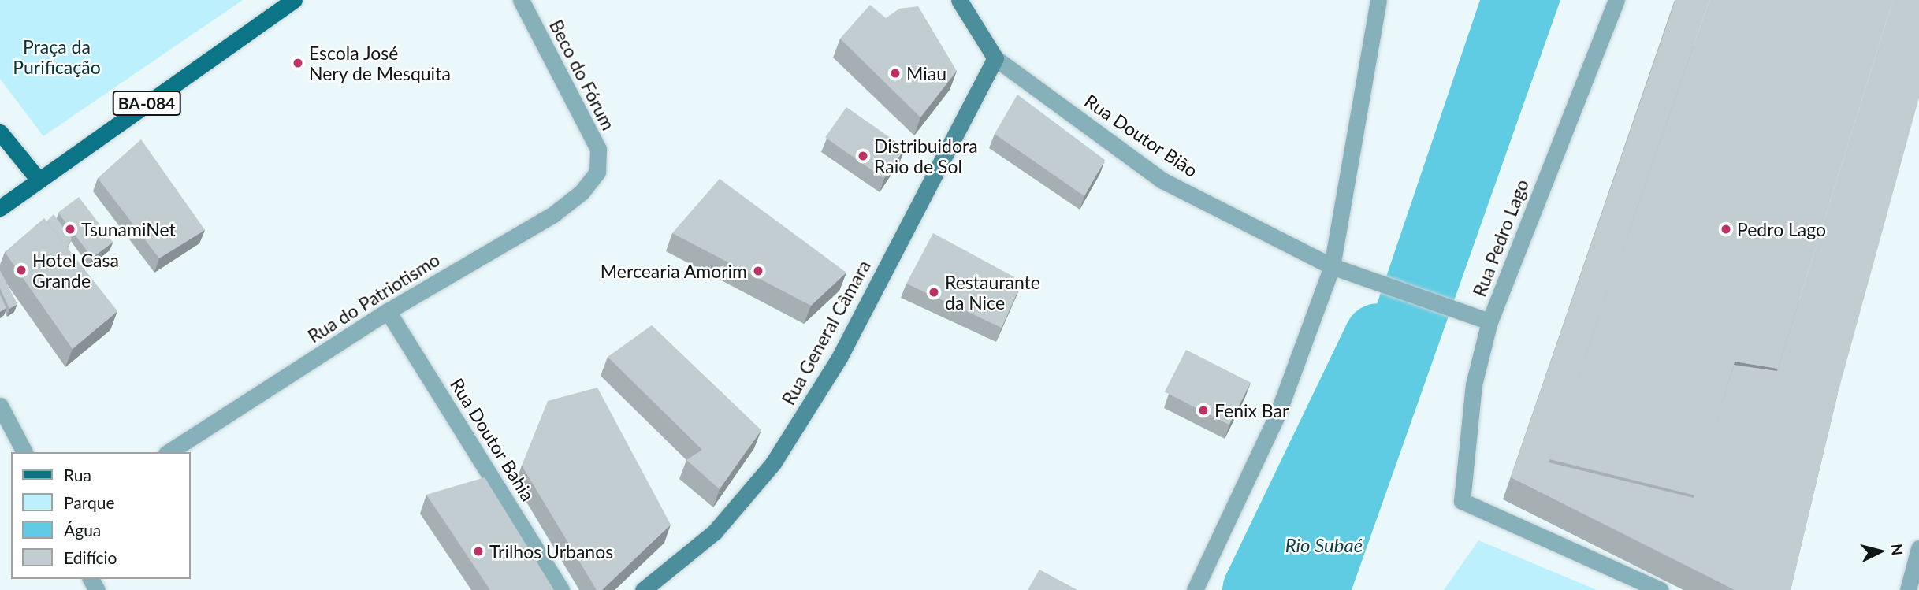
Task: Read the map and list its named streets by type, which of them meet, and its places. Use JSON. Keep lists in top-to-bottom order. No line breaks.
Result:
{"streets":{"main road":["BA-084"],"street":["Beco do Fórum","Rua Doutor Bião","Rua Pedro Lago","Rua do Patriotismo","Rua General Câmara","Rua Doutor Bahia"]},"crossings":[["Beco do Fórum","Rua do Patriotismo"],["Rua Doutor Bião","Rua Pedro Lago"],["Rua Doutor Bião","Rua General Câmara"],["Rua do Patriotismo","Rua Doutor Bahia"]],"water":["Rio Subaé"],"parks":["Praça da Purificação"],"places":["Escola José Nery de Mesquita","Miau","Distribuidora Raio de Sol","TsunamiNet","Pedro Lago","Hotel Casa Grande","Mercearia Amorim","Restaurante da Nice","Fenix Bar","Trilhos Urbanos"],"legend":["Rua","Parque","Água","Edifício"],"north":"right"}
